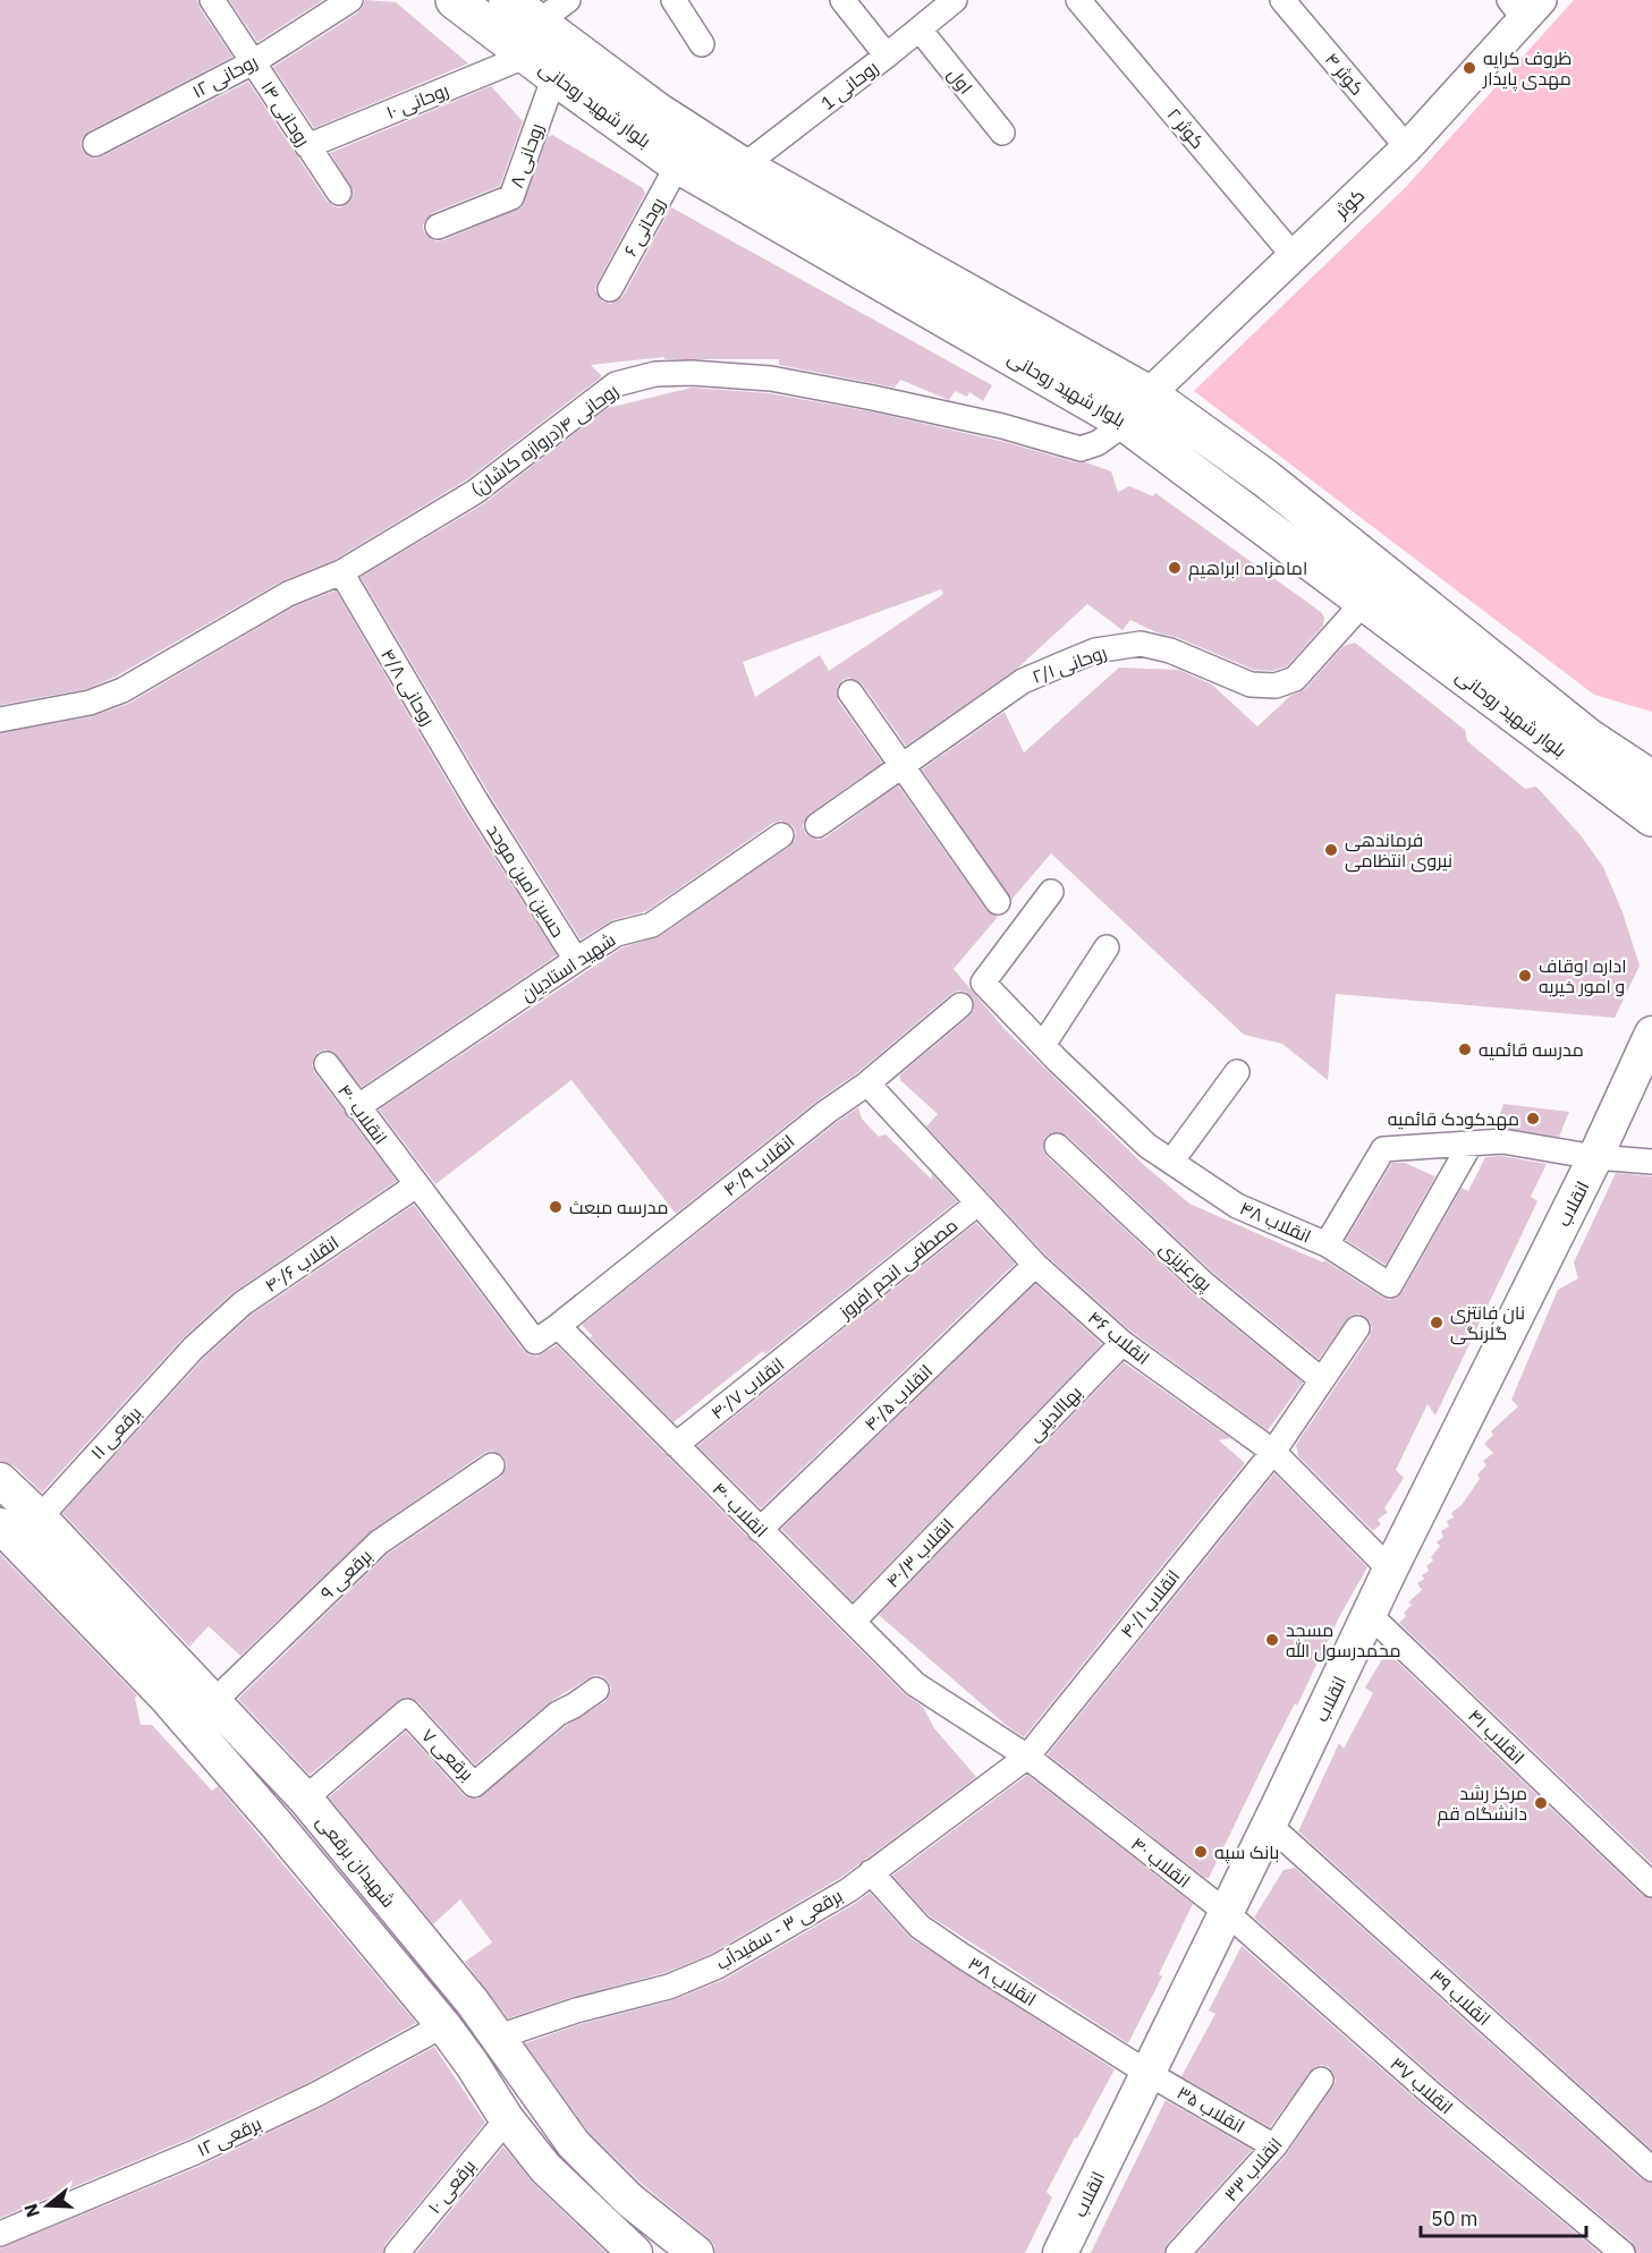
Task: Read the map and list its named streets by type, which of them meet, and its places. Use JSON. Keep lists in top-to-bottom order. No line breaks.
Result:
{"streets":{"main road":["بلوار شهید روحانی","انقلاب","شهیدان برقعی"],"street":["کوثر ۴","روحانی ۱۲","اول","روحانی 1","روحانی ۱۰","روحانی ۱۴","کوثر ۲","روحانی ۸","کوثر","روحانی ۶","روحانی ۴(دروازه کاشان)","روحانی ۲/۱","روحانی ۴/۸","حسین امین موحد","شهید استادیان","انقلاب ۴۰","انقلاب ۴۰/۹","انقلاب ۴۸","انقلاب ۴۰/۶","پورعزیزی","مصطفی انجم افروز","انقلاب ۴۶","انقلاب ۴۰/۷","انقلاب ۴۰/۵","بهاالدینی","برقعی ۱۱","انقلاب ۴۰/۳","برقعی ۹","انقلاب ۴۰/۱","انقلاب ۴۱","برقعی ۷","برقعی ۳ - سفیدآب","انقلاب ۳۸","انقلاب ۳۹","انقلاب ۳۷","انقلاب ۳۵","برقعی ۱۲","انقلاب ۳۳","برقعی ۱۰"]},"crossings":[["کوثر ۴","کوثر"],["روحانی ۱۲","روحانی ۱۴"],["اول","روحانی 1"],["روحانی 1","بلوار شهید روحانی"],["روحانی ۱۰","بلوار شهید روحانی"],["روحانی ۱۰","روحانی ۱۴"],["روحانی ۱۰","روحانی ۸"],["بلوار شهید روحانی","روحانی ۸"],["بلوار شهید روحانی","کوثر"],["بلوار شهید روحانی","روحانی ۶"],["بلوار شهید روحانی","روحانی ۴(دروازه کاشان)"],["بلوار شهید روحانی","روحانی ۲/۱"],["کوثر ۲","کوثر"],["کوثر","روحانی ۴(دروازه کاشان)"],["روحانی ۴(دروازه کاشان)","روحانی ۴/۸"],["روحانی ۴/۸","حسین امین موحد"],["حسین امین موحد","شهید استادیان"],["شهید استادیان","انقلاب ۴۰"],["انقلاب ۴۰","انقلاب ۴۰/۹"],["انقلاب ۴۰","انقلاب"],["انقلاب ۴۰","انقلاب ۴۰/۶"],["انقلاب ۴۰","انقلاب ۴۰/۷"],["انقلاب ۴۰","انقلاب ۴۰/۵"],["انقلاب ۴۰","انقلاب ۴۰/۳"],["انقلاب ۴۰","انقلاب ۴۰/۱"],["انقلاب ۴۰","برقعی ۳ - سفیدآب"],["انقلاب ۴۰","انقلاب ۳۷"],["انقلاب ۴۰/۹","انقلاب ۴۶"],["انقلاب","انقلاب ۴۸"],["انقلاب","انقلاب ۴۶"],["انقلاب","انقلاب ۴۱"],["انقلاب","انقلاب ۳۸"],["انقلاب","انقلاب ۳۹"],["انقلاب","انقلاب ۳۷"],["انقلاب","انقلاب ۳۵"],["انقلاب ۴۰/۶","برقعی ۱۱"],["مصطفی انجم افروز","انقلاب ۴۶"],["مصطفی انجم افروز","انقلاب ۴۰/۷"],["انقلاب ۴۶","انقلاب ۴۰/۵"],["انقلاب ۴۶","بهاالدینی"],["انقلاب ۴۶","انقلاب ۴۰/۱"],["بهاالدینی","انقلاب ۴۰/۳"],["برقعی ۱۱","شهیدان برقعی"],["برقعی ۹","شهیدان برقعی"],["انقلاب ۴۰/۱","برقعی ۳ - سفیدآب"],["برقعی ۷","شهیدان برقعی"],["شهیدان برقعی","برقعی ۳ - سفیدآب"],["شهیدان برقعی","برقعی ۱۲"],["شهیدان برقعی","برقعی ۱۰"],["برقعی ۳ - سفیدآب","انقلاب ۳۸"],["انقلاب ۳۸","انقلاب ۳۵"],["انقلاب ۳۵","انقلاب ۳۳"]],"places":["ظروف کرایه مهدی پایدار","امامزاده ابراهیم","فرماندهی نیروی انتظامی","اداره اوقاف و امور خیریه","مدرسه قائمیه","مهدکودک قائمیه","مدرسه مبعث","نان فانتزی گلرنگی","مسجد محمدرسول الله","مرکز رشد دانشگاه قم","بانک سپه"],"scale_bar":"50 m","north":"left"}
